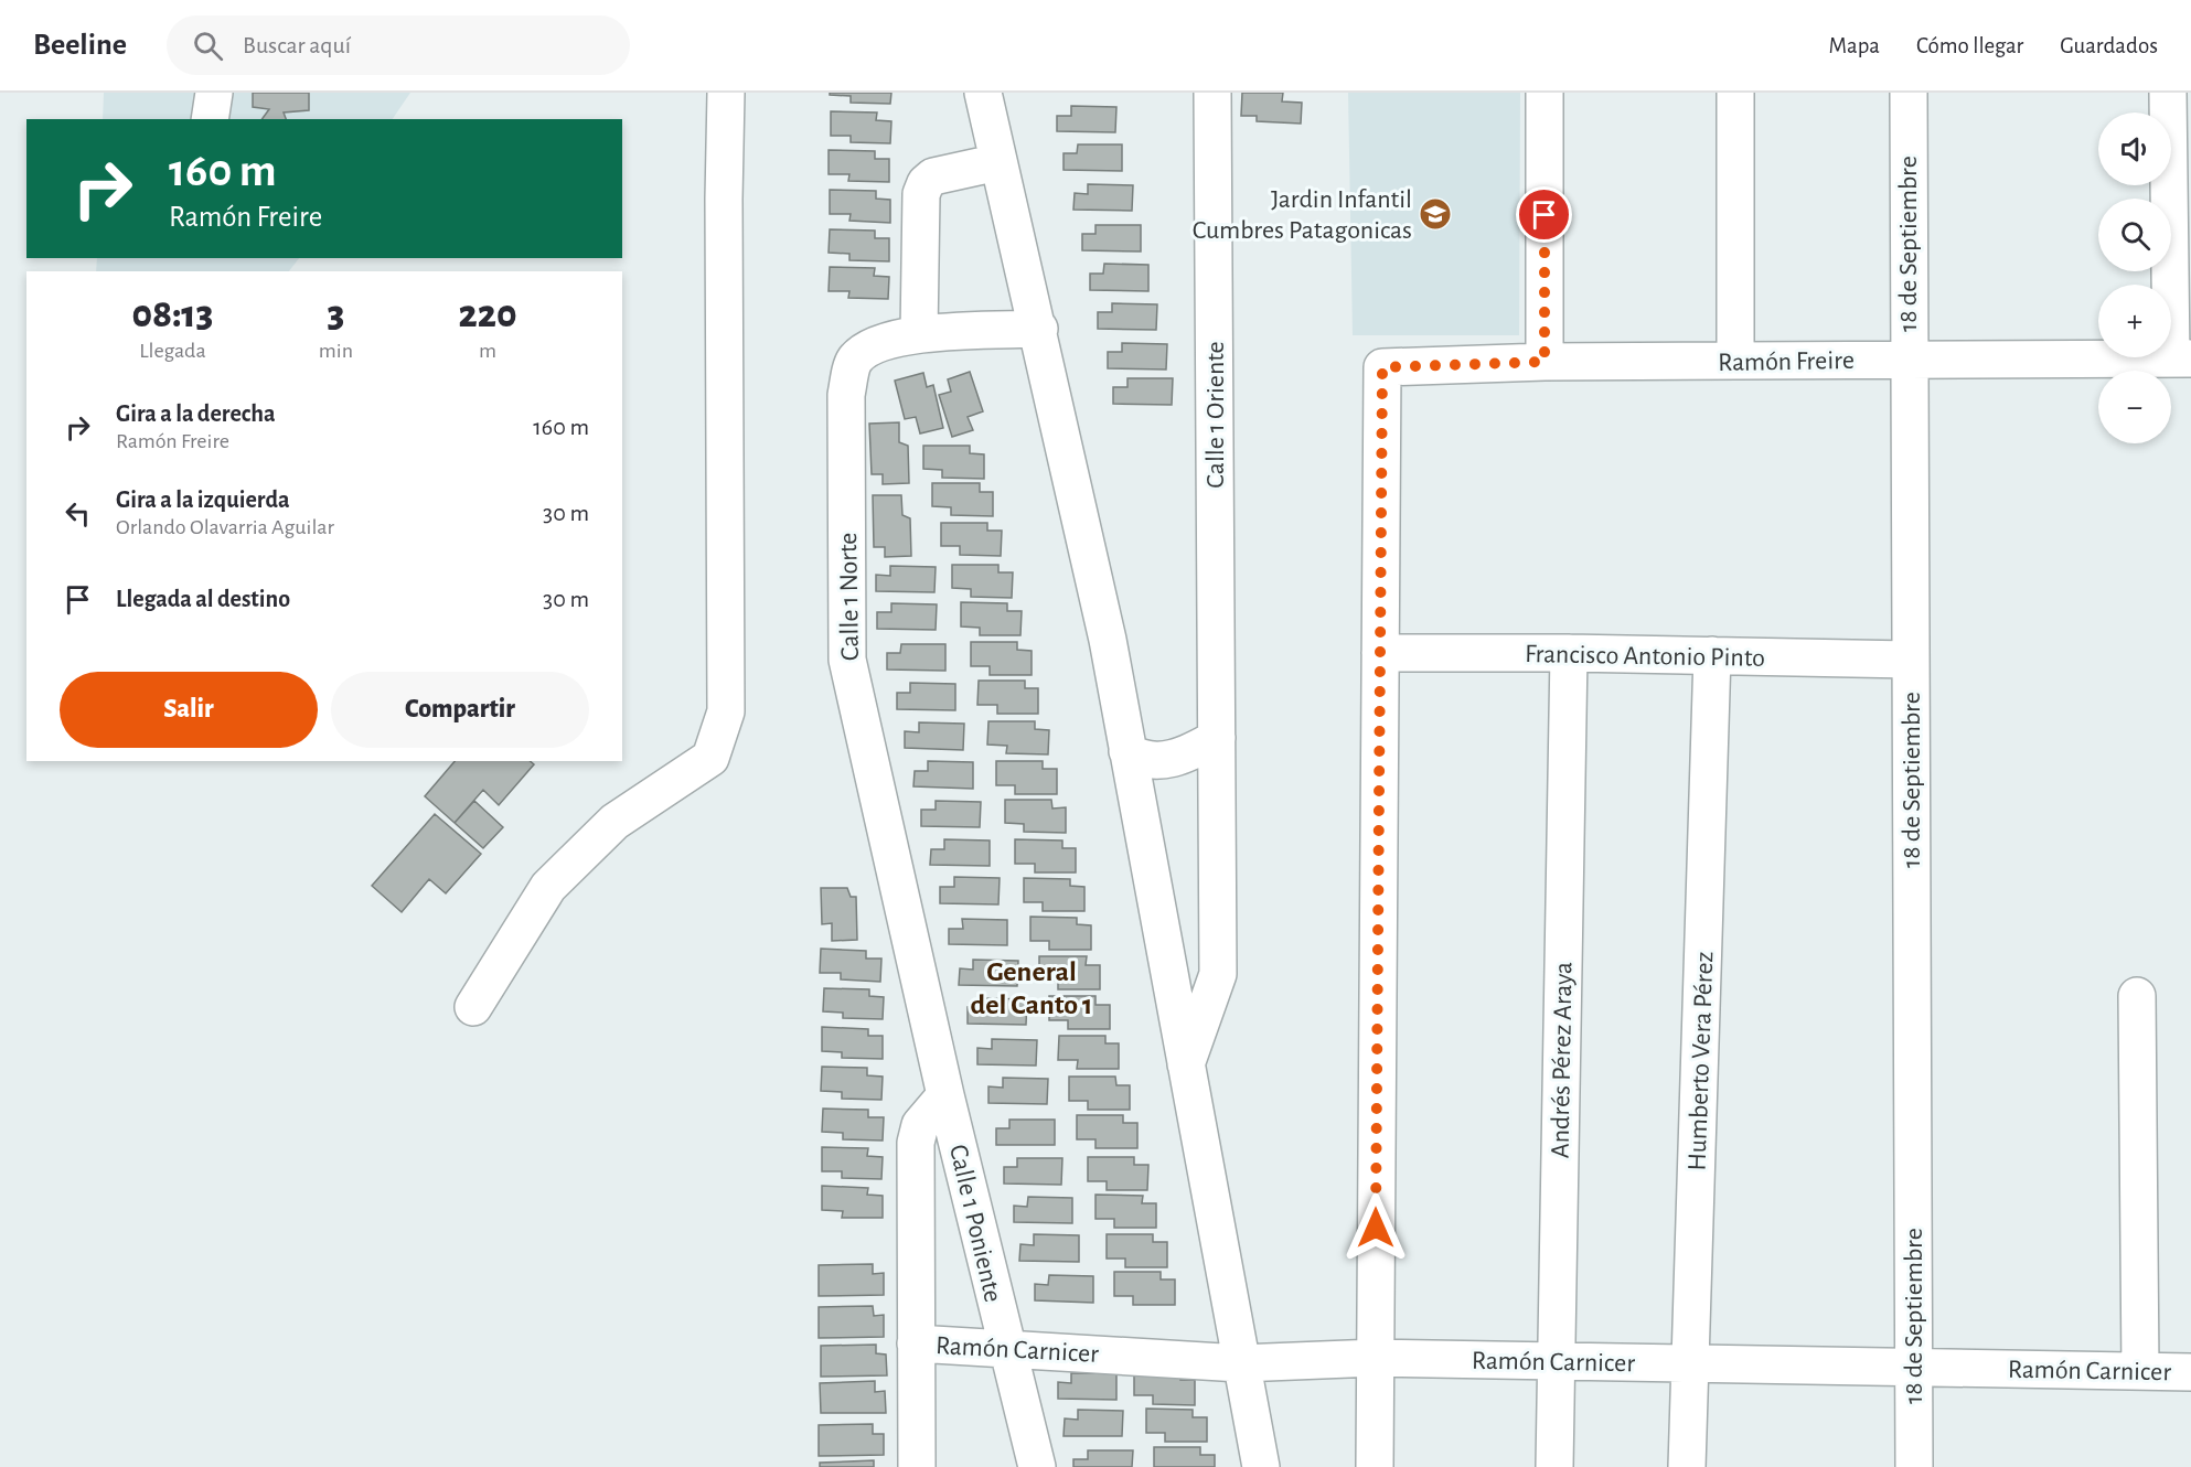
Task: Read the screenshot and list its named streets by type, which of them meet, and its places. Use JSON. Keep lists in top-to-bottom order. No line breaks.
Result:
{"streets":{"street":["18 de Septiembre","Ramón Freire","Calle 1 Oriente","Calle 1 Norte","Francisco Antonio Pinto","Andrés Pérez Araya","Humberto Vera Pérez","Calle 1 Poniente","Ramón Carnicer"]},"crossings":[["18 de Septiembre","Ramón Freire"],["18 de Septiembre","Francisco Antonio Pinto"],["18 de Septiembre","Ramón Carnicer"],["Ramón Freire","Francisco Antonio Pinto"],["Calle 1 Norte","Calle 1 Poniente"],["Francisco Antonio Pinto","Andrés Pérez Araya"],["Francisco Antonio Pinto","Humberto Vera Pérez"],["Andrés Pérez Araya","Ramón Carnicer"],["Humberto Vera Pérez","Ramón Carnicer"],["Calle 1 Poniente","Ramón Carnicer"]],"districts":["General del Canto 1"],"places":{"school or university":["Jardin Infantil Cumbres Patagonicas"]},"page":{"header":"Beeline","search":"Buscar aquí","nav":["Mapa","Cómo llegar","Guardados"],"map_buttons":["+","−"],"turn":["160 m","Ramón Freire"],"eta":["08:13","Llegada","3","min","220","m"],"list":[{"name":"Gira a la derecha","note":"Ramón Freire","value":"160 m"},{"name":"Gira a la izquierda","note":"Orlando Olavarria Aguilar","value":"30 m"},{"name":"Llegada al destino","value":"30 m"}],"buttons":["Salir","Compartir"]}}
